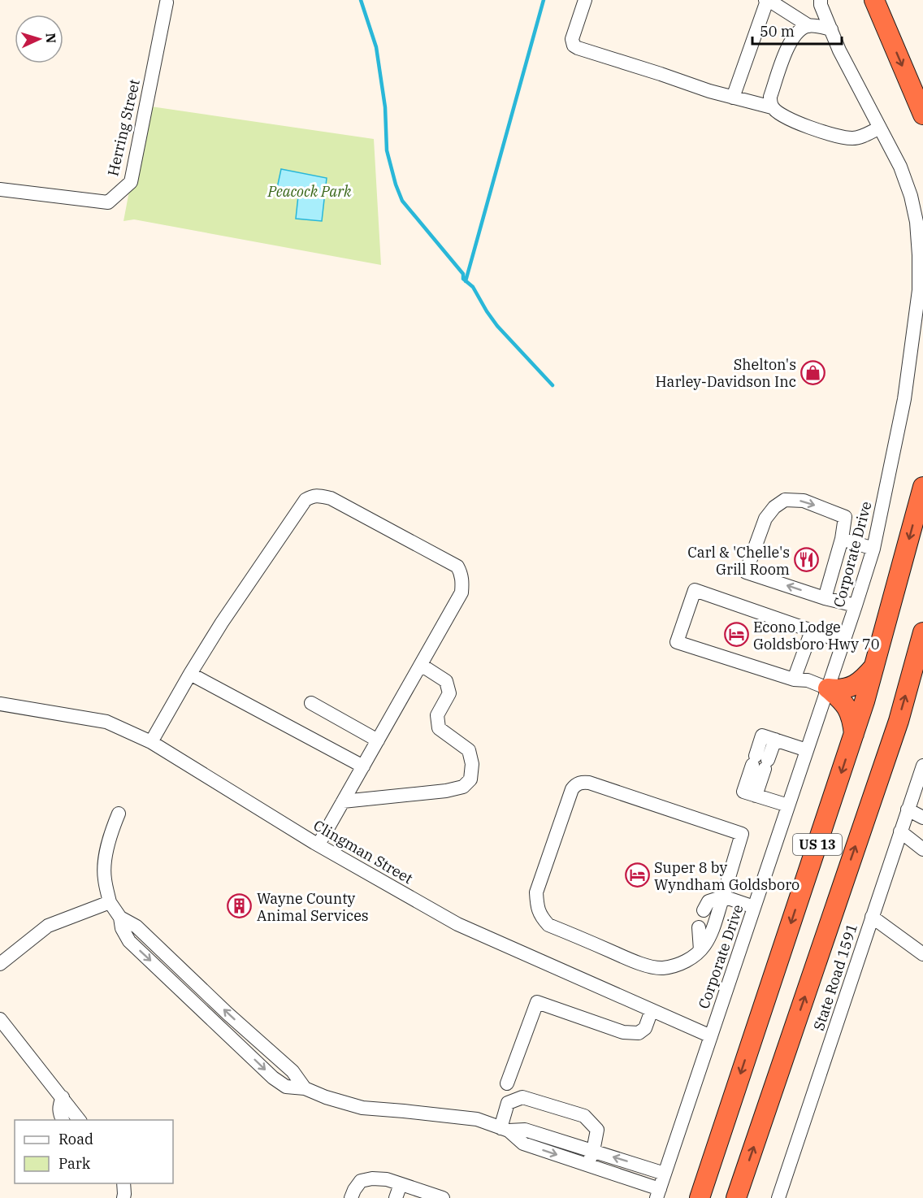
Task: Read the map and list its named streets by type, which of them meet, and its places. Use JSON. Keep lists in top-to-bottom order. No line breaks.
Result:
{"streets":{"highway":["US 13"],"street":["Herring Street","Corporate Drive","Clingman Street","State Road 1591"]},"crossings":[["Corporate Drive","Clingman Street"]],"parks":["Peacock Park"],"places":{"shop":["Shelton's Harley-Davidson Inc"],"restaurant":["Carl & 'Chelle's Grill Room"],"hotel":["Econo Lodge Goldsboro Hwy 70","Super 8 by Wyndham Goldsboro"],"building":["Wayne County Animal Services"]},"legend":["Road","Park"],"scale_bar":"50 m","north":"right"}
